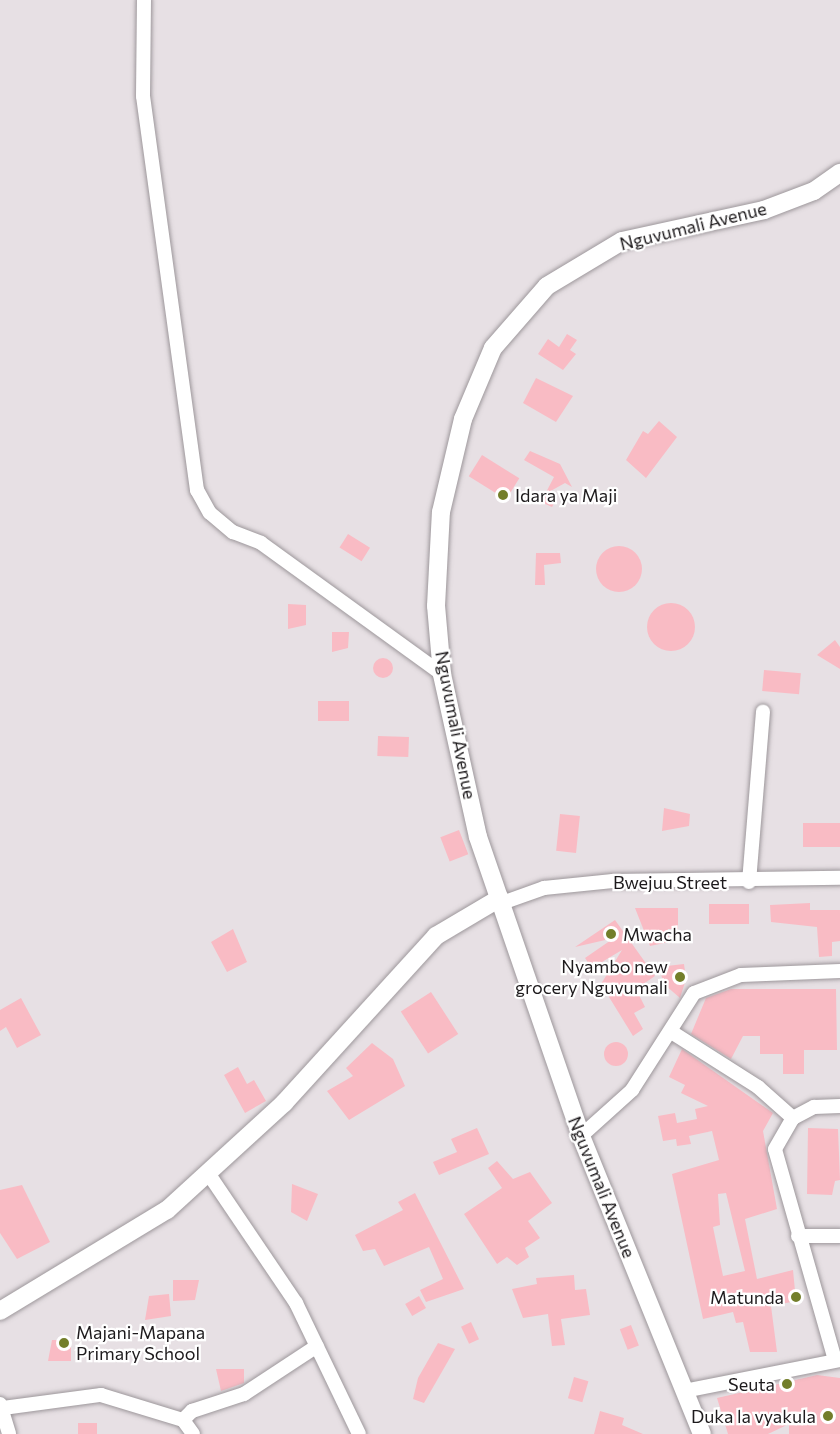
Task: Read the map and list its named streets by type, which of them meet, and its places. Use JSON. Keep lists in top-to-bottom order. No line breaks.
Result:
{"streets":{"street":["Nguvumali Avenue","Bwejuu Street"]},"crossings":[["Nguvumali Avenue","Bwejuu Street"]],"places":["Idara ya Maji","Mwacha","Nyambo new grocery Nguvumali","Matunda","Majani-Mapana Primary School","Seuta","Duka la vyakula"]}
